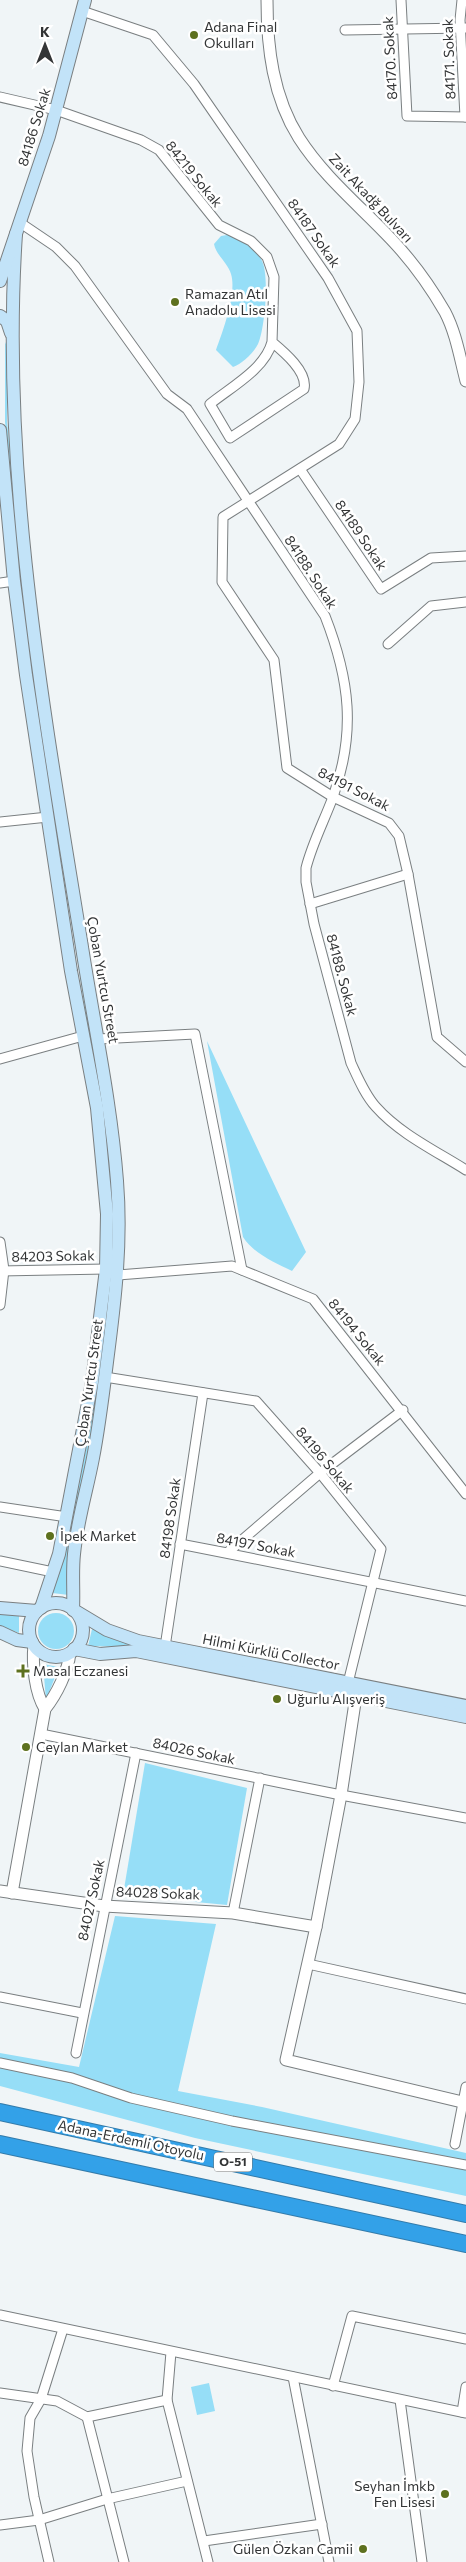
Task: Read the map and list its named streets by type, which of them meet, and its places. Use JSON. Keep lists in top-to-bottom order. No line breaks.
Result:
{"streets":{"highway":["Adana-Erdemli Otoyolu","O-51"],"main road":["84186 Sokak","Çoban Yurtcu Street","Hilmi Kürklü Collector"],"street":["84170. Sokak","84171. Sokak","84219 Sokak","Zait Akadğ Bulvarı","84187 Sokak","84189 Sokak","84188. Sokak","84191 Sokak","84203 Sokak","84194 Sokak","84196 Sokak","84198 Sokak","84197 Sokak","84026 Sokak","84028 Sokak","84027 Sokak"]},"crossings":[["84170. Sokak","84171. Sokak"],["84186 Sokak","84219 Sokak"],["84186 Sokak","84187 Sokak"],["84186 Sokak","84188. Sokak"],["84187 Sokak","84189 Sokak"],["84187 Sokak","84188. Sokak"],["84187 Sokak","84191 Sokak"],["84188. Sokak","84191 Sokak"],["Çoban Yurtcu Street","84203 Sokak"],["Çoban Yurtcu Street","84194 Sokak"],["Çoban Yurtcu Street","84196 Sokak"],["Çoban Yurtcu Street","Hilmi Kürklü Collector"],["84196 Sokak","84198 Sokak"],["84196 Sokak","84197 Sokak"],["84196 Sokak","Hilmi Kürklü Collector"],["84198 Sokak","84197 Sokak"],["84198 Sokak","Hilmi Kürklü Collector"],["84026 Sokak","84027 Sokak"],["84028 Sokak","84027 Sokak"]],"places":{"other":["Adana Final Okulları","Ramazan Atıl Anadolu Lisesi","İpek Market","Uğurlu Alışveriş","Ceylan Market","Seyhan İmkb Fen Lisesi","Gülen Özkan Camii"],"health":["Masal Eczanesi"]},"north":"top"}
